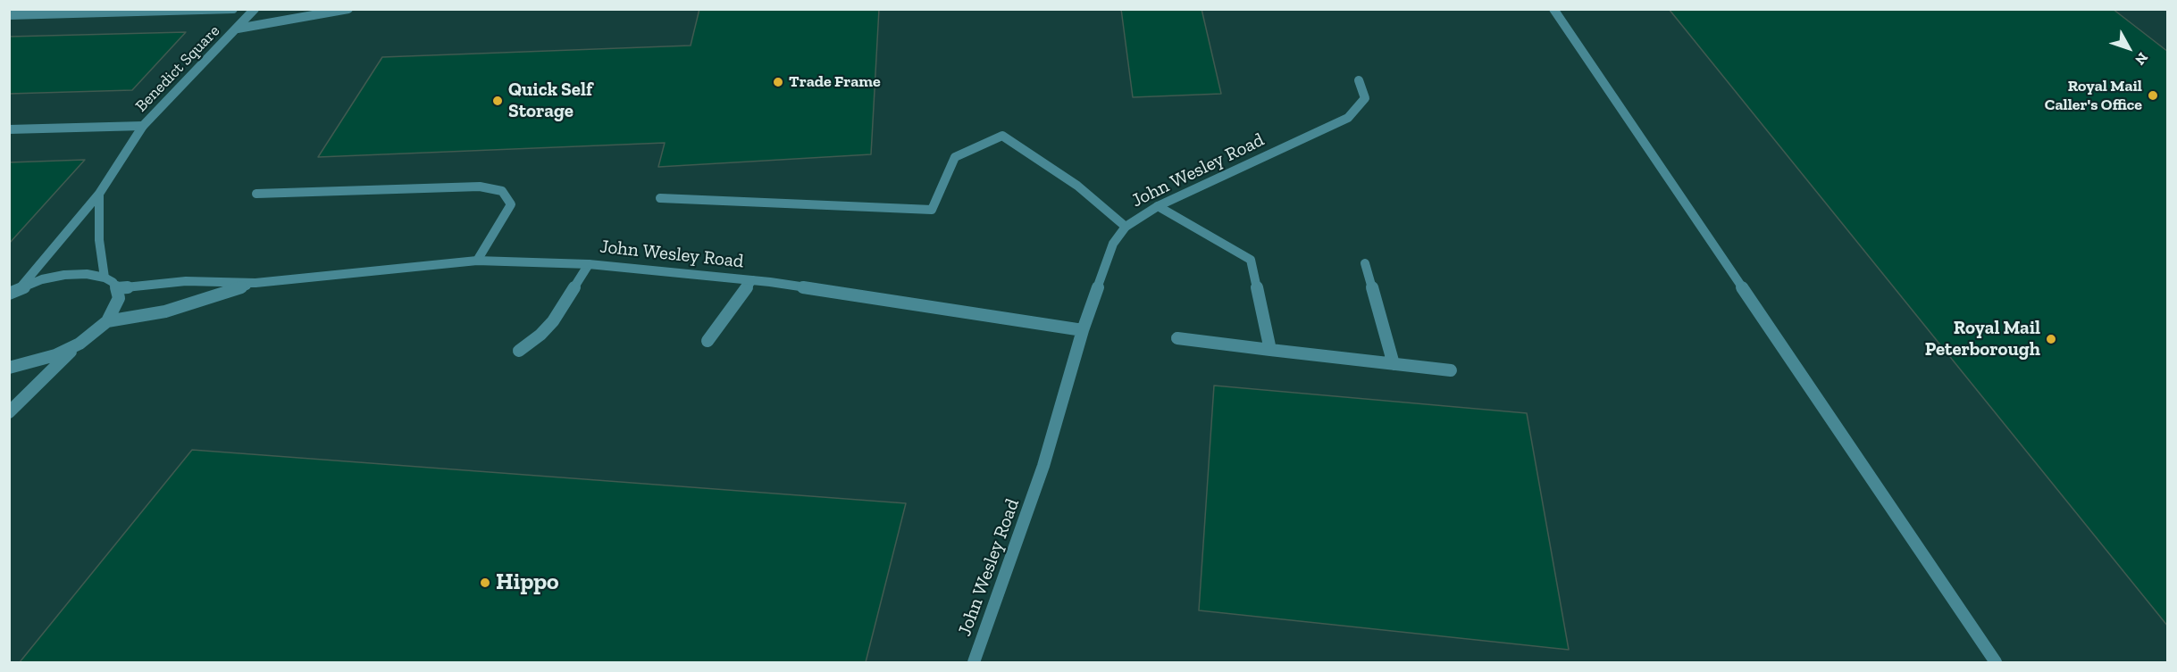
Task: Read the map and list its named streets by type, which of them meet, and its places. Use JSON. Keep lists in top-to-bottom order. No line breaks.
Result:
{"streets":{"street":["Benedict Square","John Wesley Road"]},"places":["Trade Frame","Royal Mail Caller's Office","Quick Self Storage","Royal Mail Peterborough","Hippo"],"north":"bottom right"}
